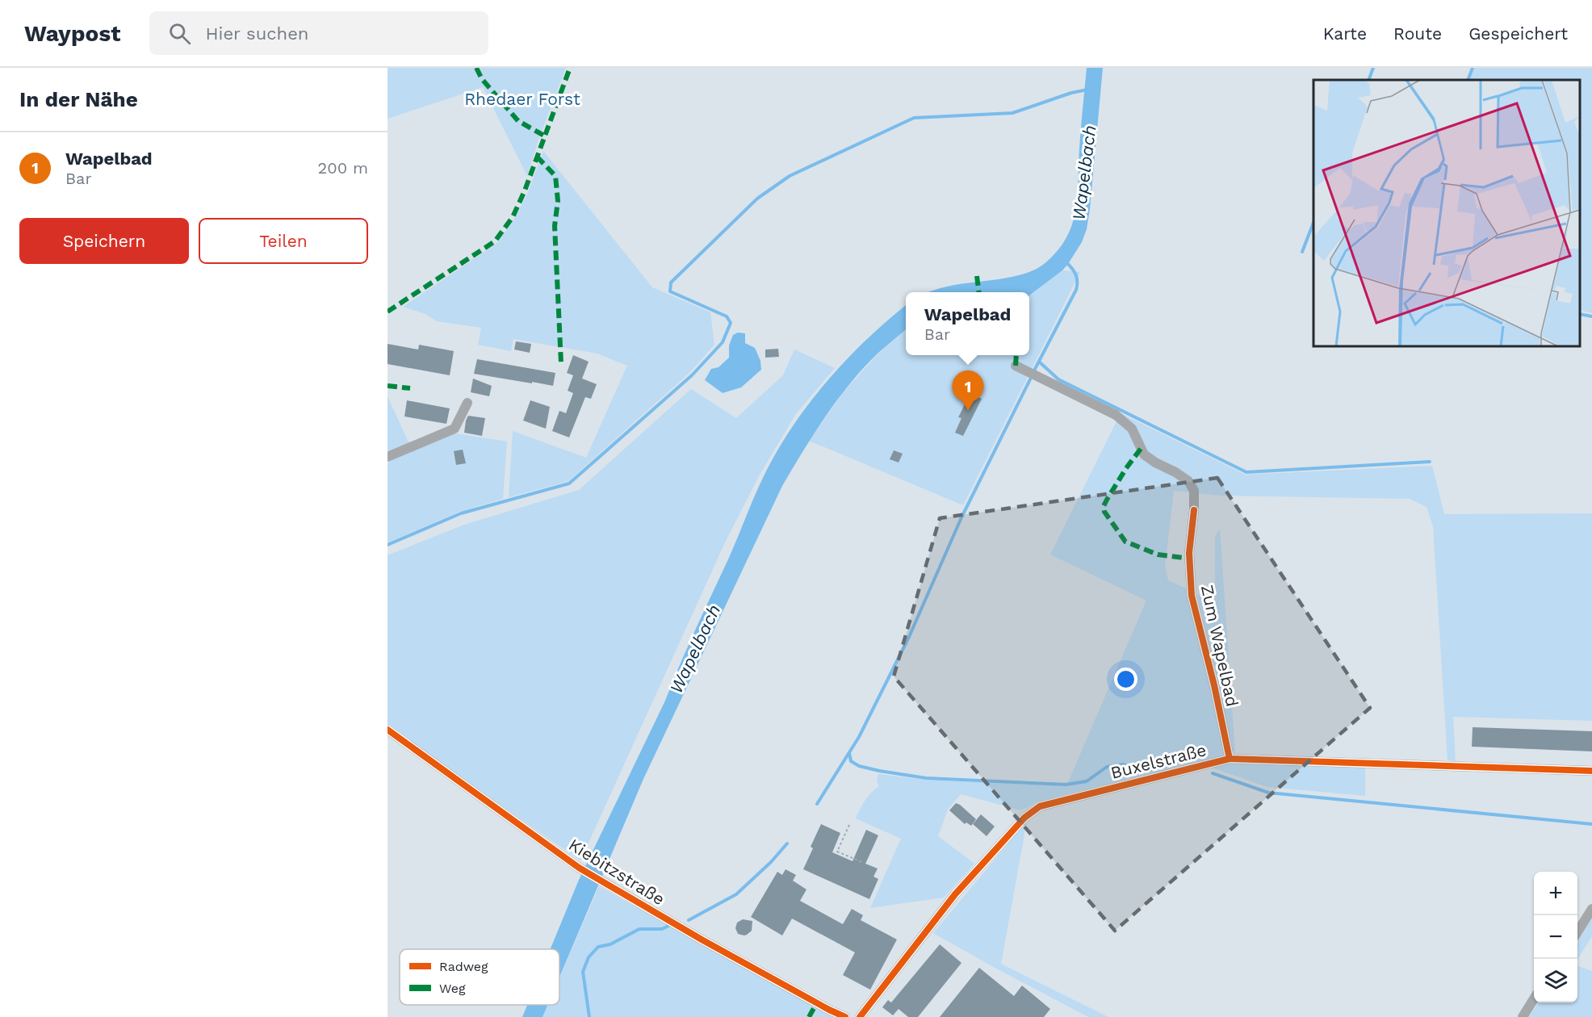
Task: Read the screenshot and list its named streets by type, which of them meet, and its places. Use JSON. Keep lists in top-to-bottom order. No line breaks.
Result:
{"streets":{"street":["Zum Wapelbad","Buxelstraße","Kiebitzstraße"]},"crossings":[["Zum Wapelbad","Buxelstraße"]],"water":["Wapelbach"],"parks":["Rhedaer Forst"],"legend":["Radweg","Weg"],"page":{"header":"Waypost","search":"Hier suchen","nav":["Karte","Route","Gespeichert"],"heading":"In der Nähe","list":[{"mark":"1","name":"Wapelbad","note":"Bar","value":"200 m"}],"buttons":["Speichern","Teilen"],"popup":["Wapelbad","Bar"],"pins":"1","map_buttons":["+","−"]}}
